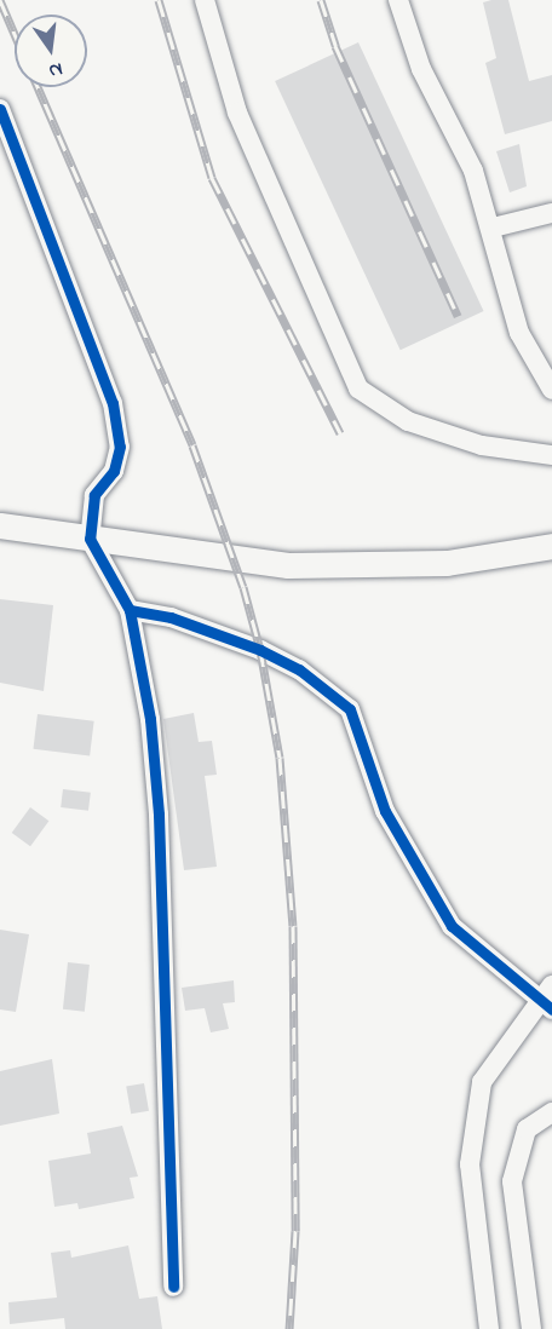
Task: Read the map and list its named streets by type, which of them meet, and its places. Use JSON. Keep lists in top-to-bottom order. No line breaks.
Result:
{"north":"bottom"}
